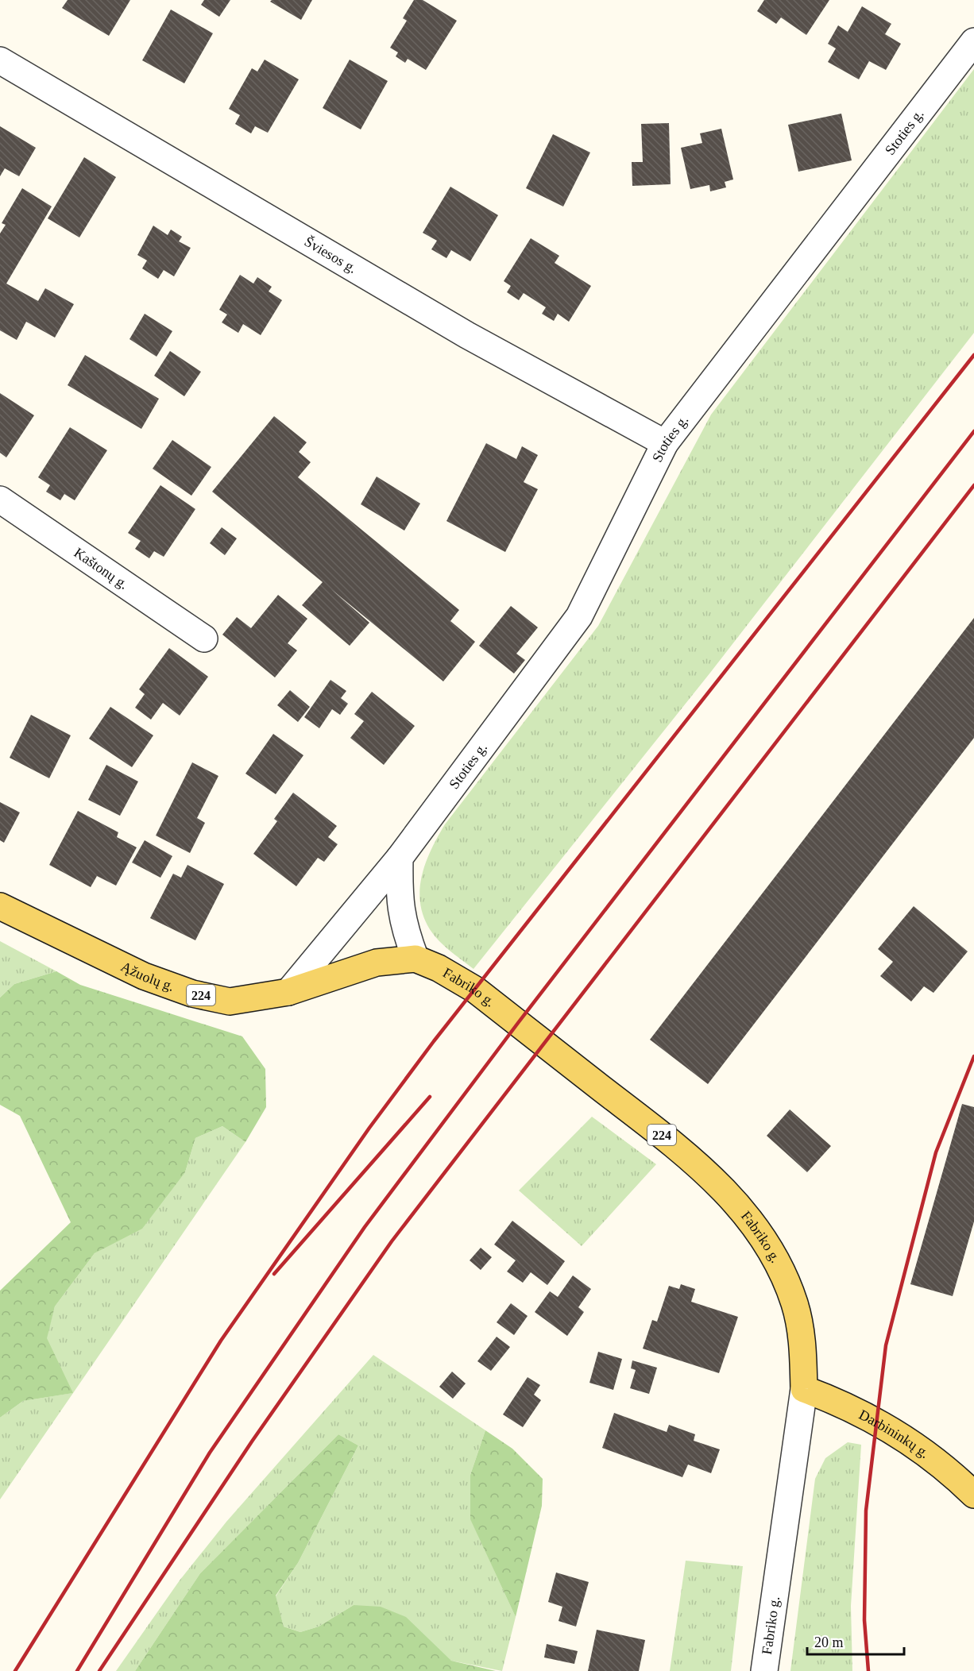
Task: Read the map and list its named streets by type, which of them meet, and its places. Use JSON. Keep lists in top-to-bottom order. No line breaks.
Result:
{"streets":{"main road":["Ąžuolų g.","Fabriko g.","224","Darbininkų g."],"street":["Stoties g.","Šviesos g.","Kaštonų g."]},"crossings":[["Stoties g.","Šviesos g."],["Stoties g.","Ąžuolų g."],["Ąžuolų g.","Fabriko g."],["Fabriko g.","Darbininkų g."]],"scale_bar":"20 m"}
